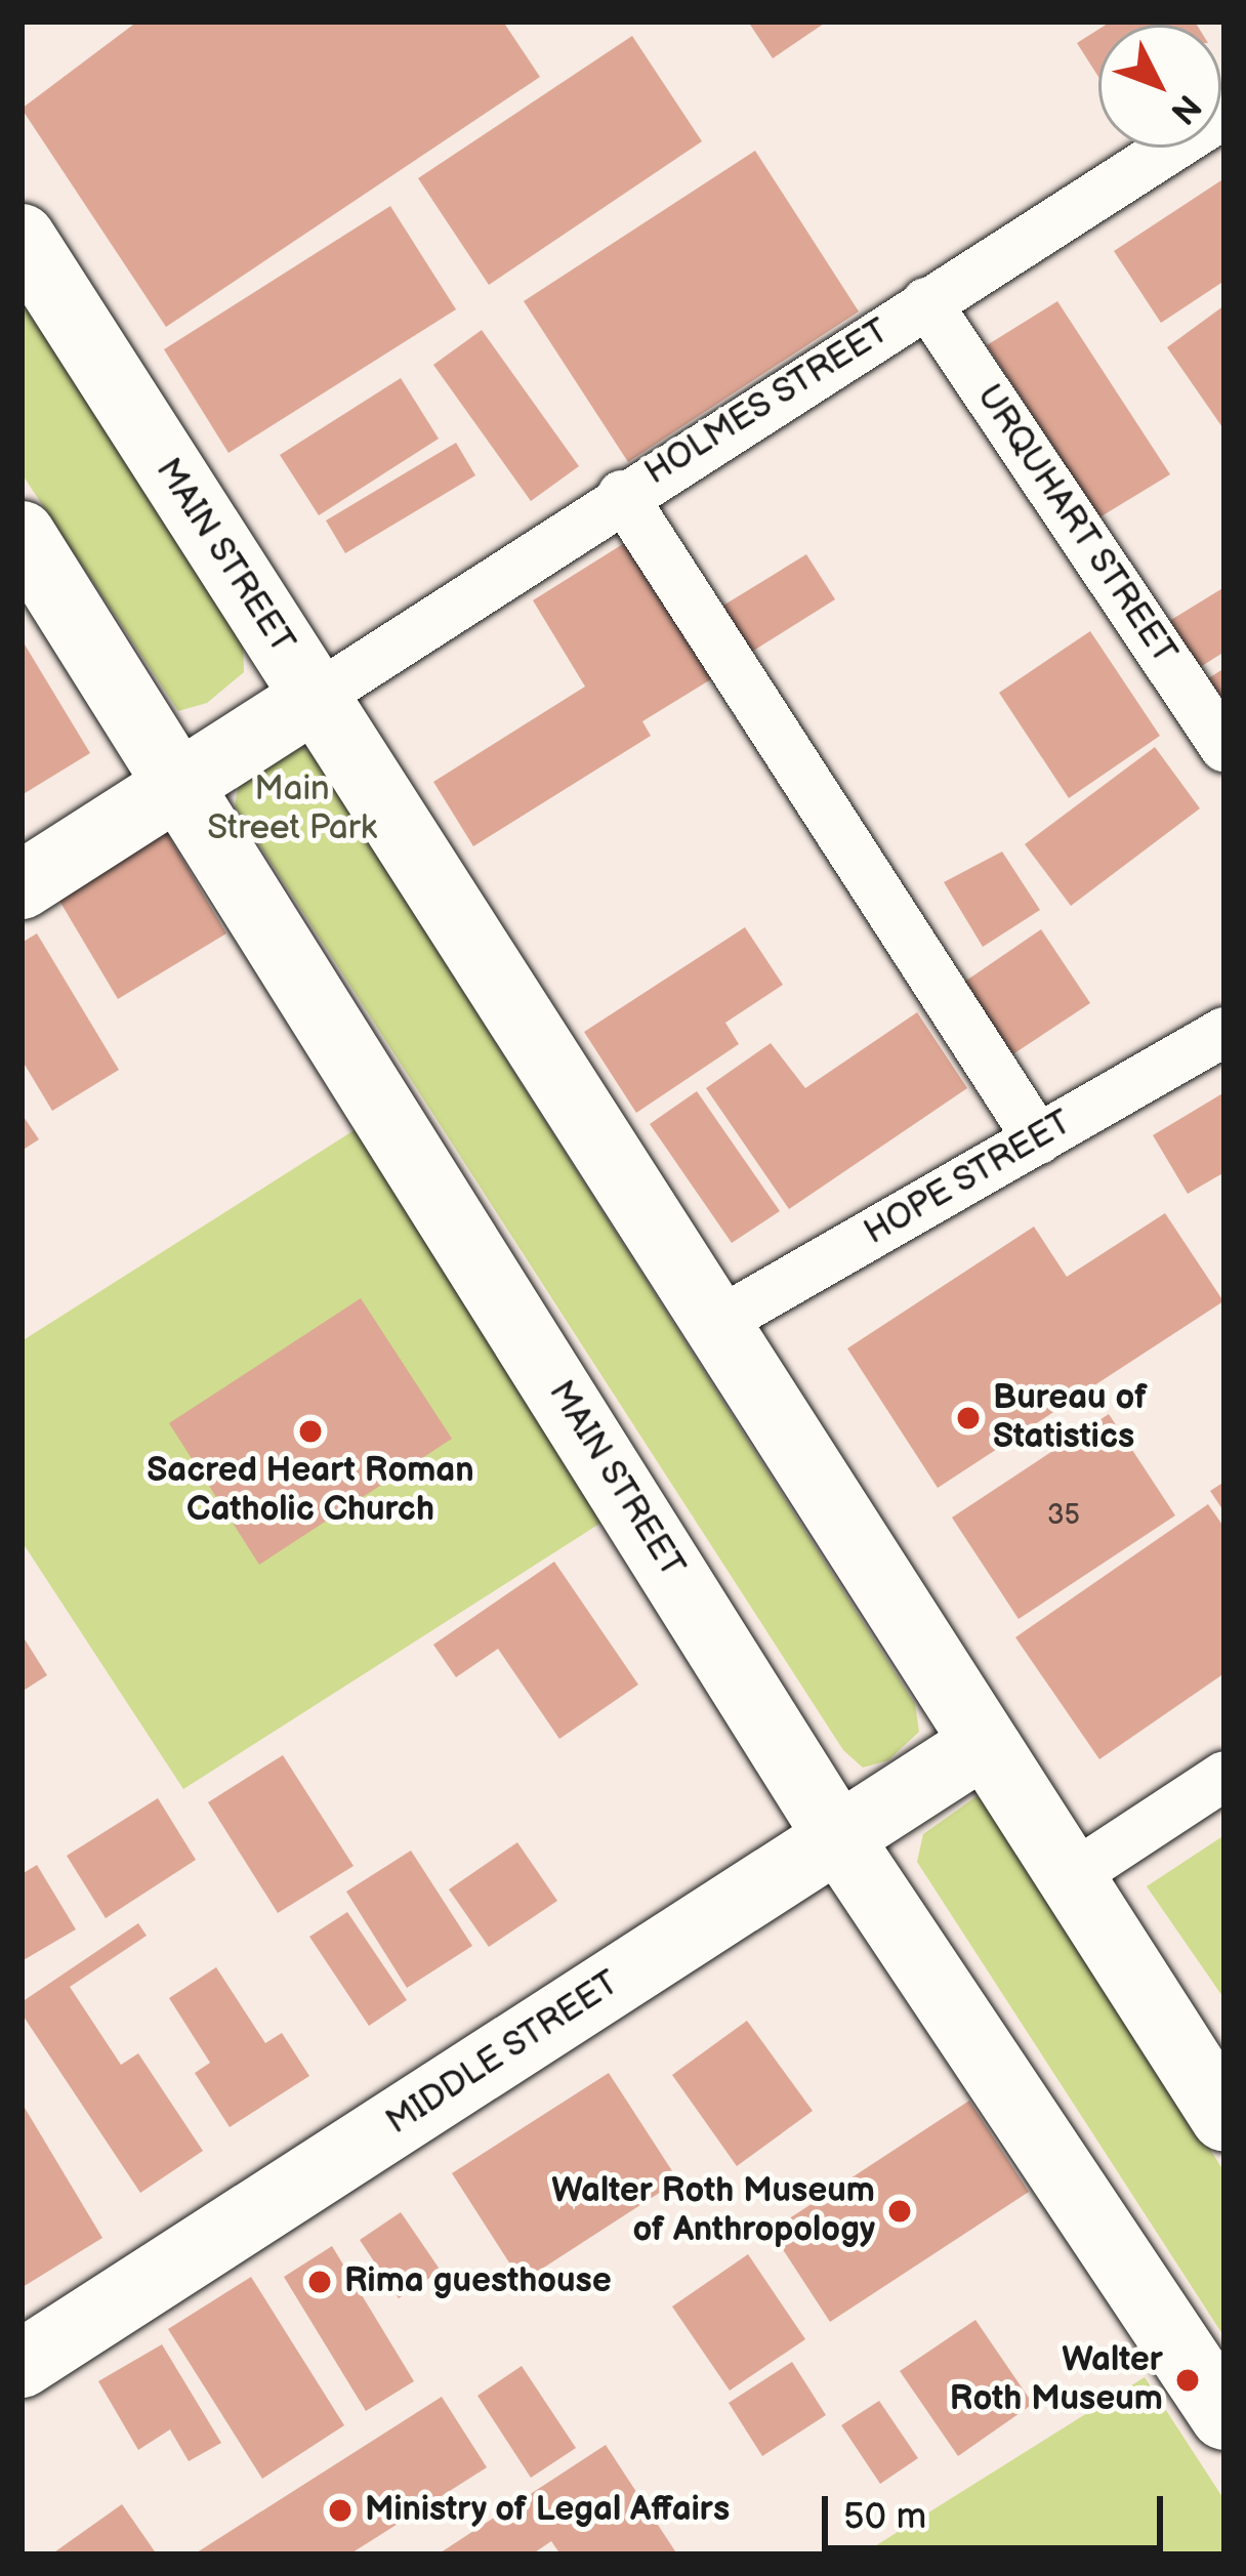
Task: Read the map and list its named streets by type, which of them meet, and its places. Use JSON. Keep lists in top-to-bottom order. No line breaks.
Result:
{"streets":{"main road":["MAIN STREET","MIDDLE STREET"],"street":["HOLMES STREET","URQUHART STREET","HOPE STREET"]},"crossings":[["HOLMES STREET","URQUHART STREET"],["HOLMES STREET","MAIN STREET"],["MAIN STREET","HOPE STREET"],["MAIN STREET","MIDDLE STREET"]],"parks":["Main Street Park"],"places":["Bureau of Statistics","Sacred Heart Roman Catholic Church","Walter Roth Museum of Anthropology","Rima guesthouse","Walter Roth Museum","Ministry of Legal Affairs"],"house_numbers":["35"],"scale_bar":"50 m","north":"bottom right"}
